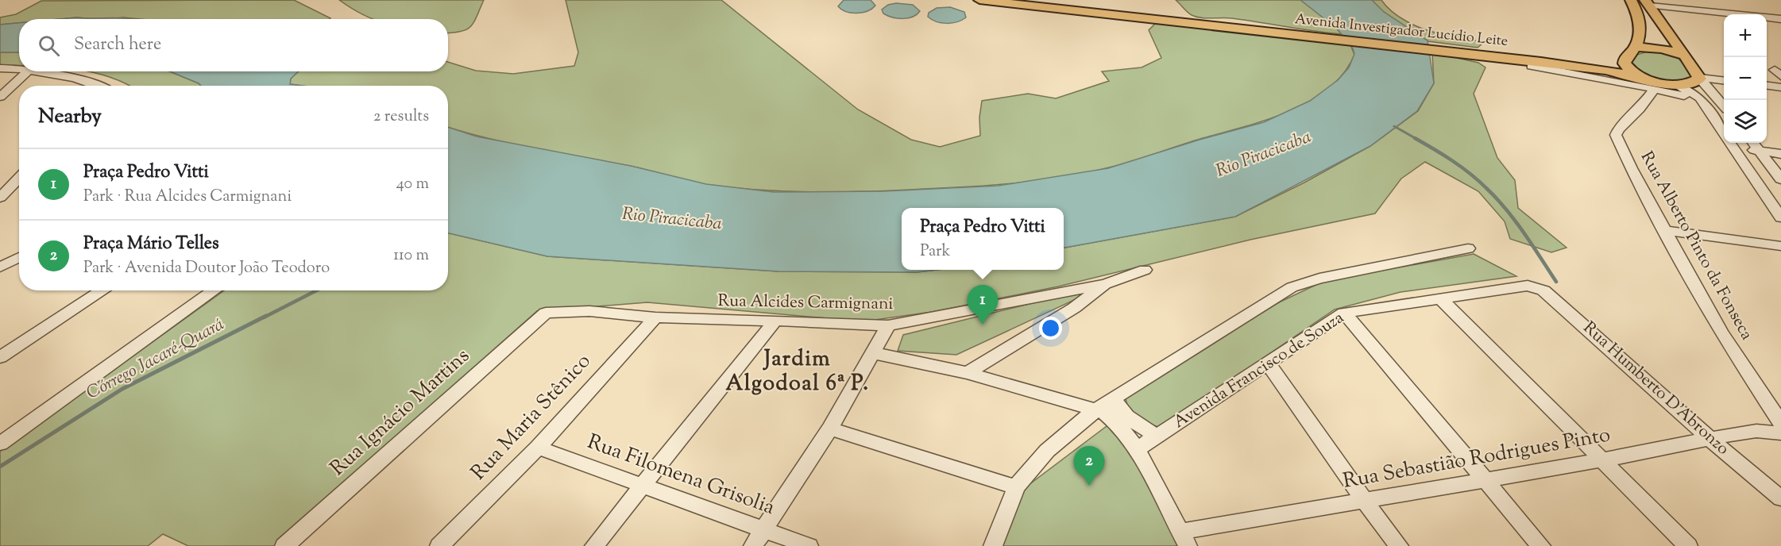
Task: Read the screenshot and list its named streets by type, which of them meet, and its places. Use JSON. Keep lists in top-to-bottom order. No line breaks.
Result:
{"streets":{"main road":["Avenida Investigador Lucídio Leite"],"street":["Rua Alberto Pinto da Fonseca","Rua Alcides Carmignani","Avenida Francisco de Souza","Rua Humberto D'Abronzo","Rua Ignácio Martins","Rua Maria Stênico","Rua Sebastião Rodrigues Pinto","Rua Filomena Grisolia"]},"crossings":[["Avenida Investigador Lucídio Leite","Rua Alberto Pinto da Fonseca"],["Rua Alcides Carmignani","Rua Ignácio Martins"],["Rua Alcides Carmignani","Rua Maria Stênico"],["Avenida Francisco de Souza","Rua Humberto D'Abronzo"],["Rua Humberto D'Abronzo","Rua Sebastião Rodrigues Pinto"],["Rua Maria Stênico","Rua Filomena Grisolia"]],"districts":["Jardim Algodoal 6ª P."],"water":["Rio Piracicaba","Córrego Jacaré-Quará"],"page":{"map_buttons":["+","−"],"search":"Search here","heading":["Nearby","2 results"],"list":[{"mark":"1","name":"Praça Pedro Vitti","note":"Park · Rua Alcides Carmignani","value":"40 m"},{"mark":"2","name":"Praça Mário Telles","note":"Park · Avenida Doutor João Teodoro","value":"110 m"}],"popup":["Praça Pedro Vitti","Park"],"pins":["1","2"]}}
